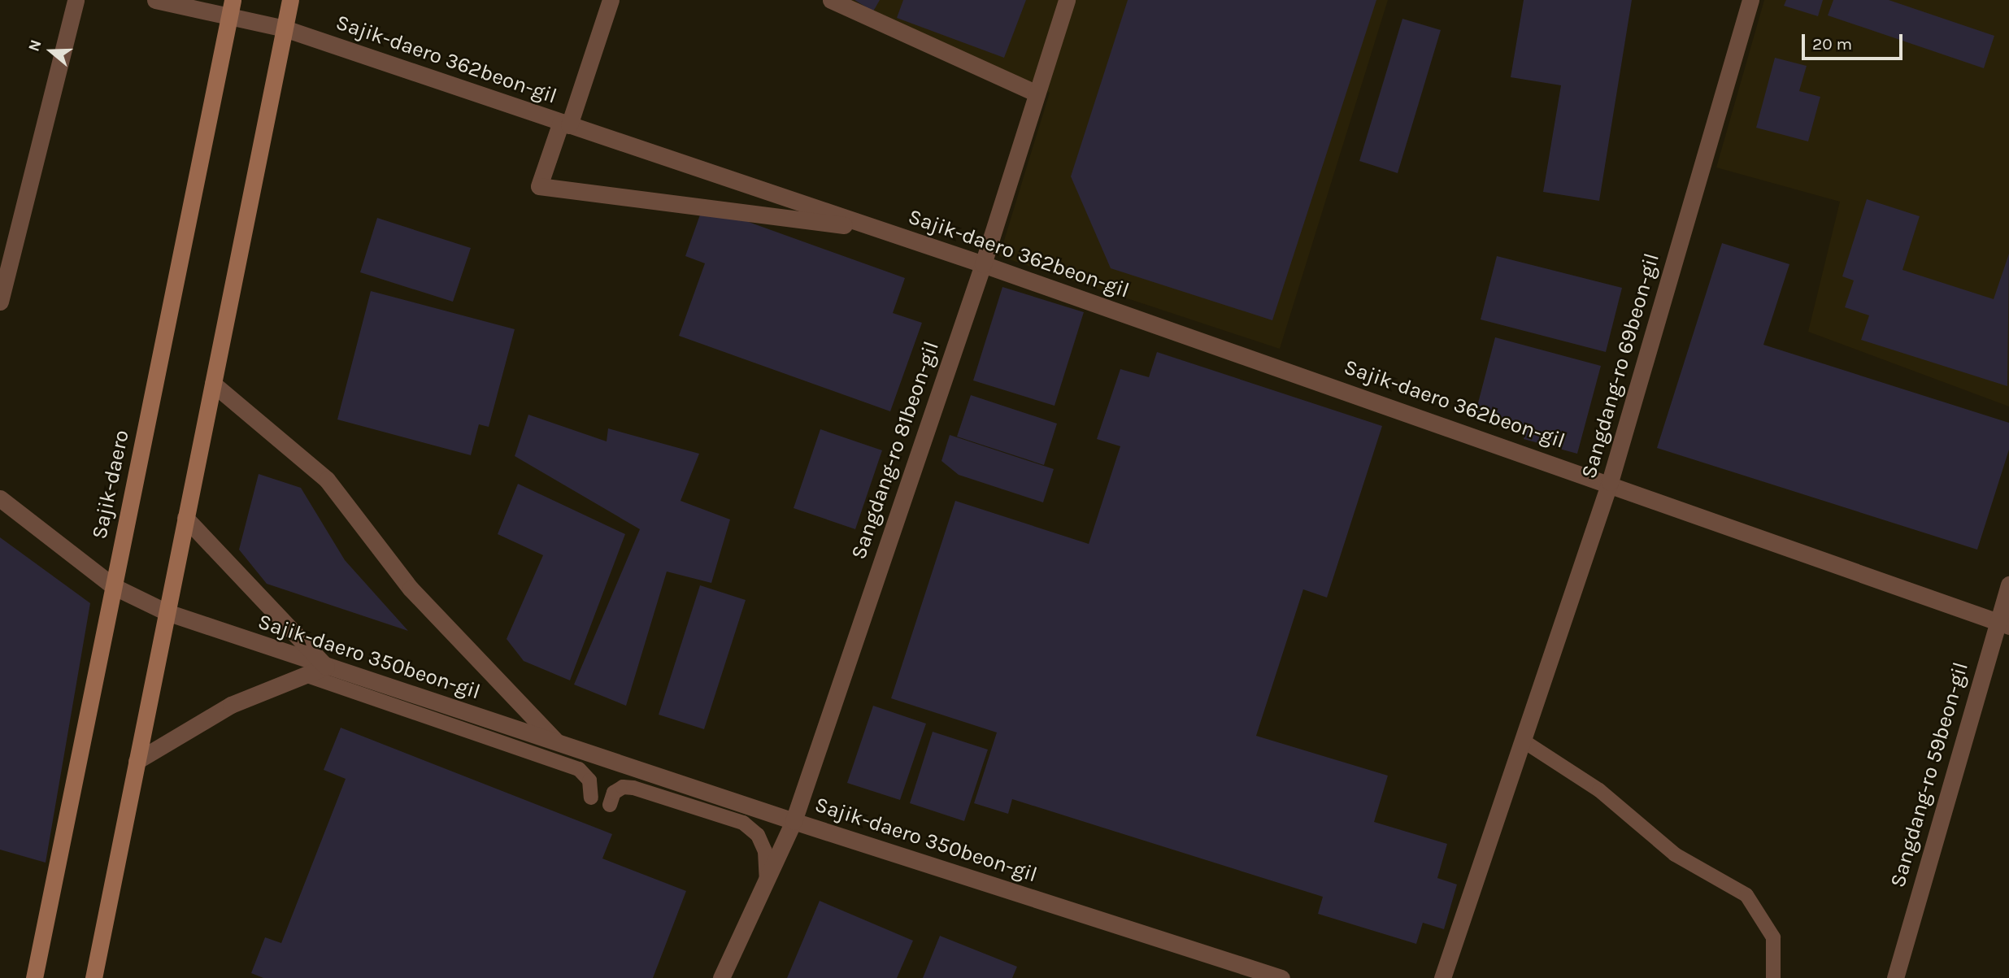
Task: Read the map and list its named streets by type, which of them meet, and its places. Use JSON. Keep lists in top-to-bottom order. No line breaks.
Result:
{"streets":{"main road":["Sajik-daero"],"street":["Sajik-daero 362beon-gil","Sangdang-ro 69beon-gil","Sangdang-ro 81beon-gil","Sajik-daero 350beon-gil","Sangdang-ro 59beon-gil"]},"crossings":[["Sajik-daero 362beon-gil","Sangdang-ro 69beon-gil"],["Sajik-daero 362beon-gil","Sangdang-ro 81beon-gil"],["Sajik-daero 362beon-gil","Sajik-daero"],["Sajik-daero 362beon-gil","Sangdang-ro 59beon-gil"],["Sangdang-ro 81beon-gil","Sajik-daero 350beon-gil"],["Sajik-daero","Sajik-daero 350beon-gil"]],"scale_bar":"20 m","north":"left"}
